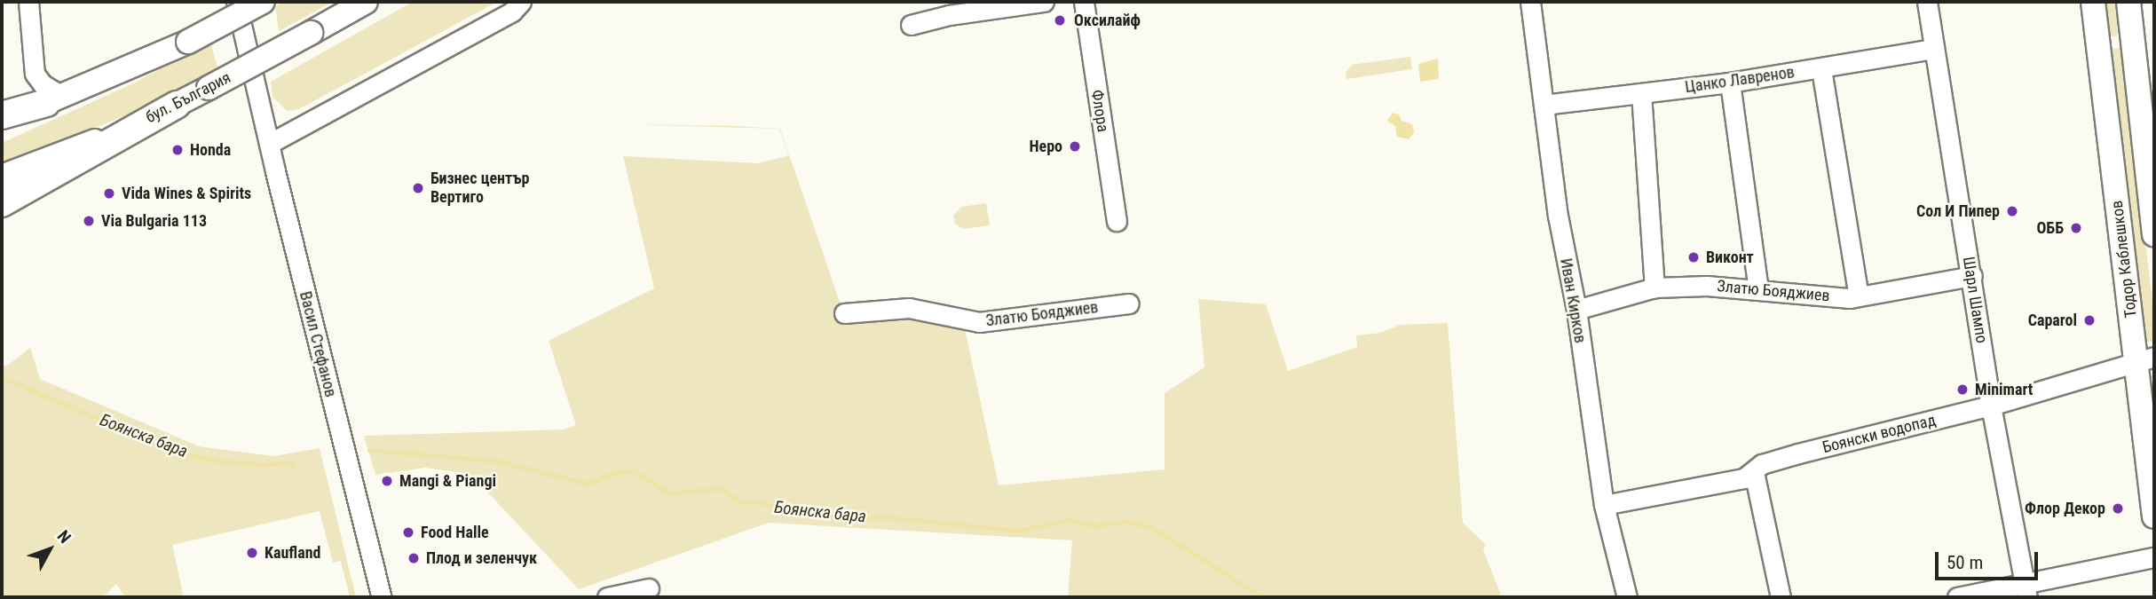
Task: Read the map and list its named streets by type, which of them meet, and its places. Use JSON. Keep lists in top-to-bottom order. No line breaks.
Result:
{"streets":{"main road":["бул. България","Тодор Каблешков"],"street":["Цанко Лавренов","Флора","Златю Бояджиев","Шарл Шампо","Иван Кирков","Васил Стефанов","Боянски водопад"]},"crossings":[["Цанко Лавренов","Шарл Шампо"],["Цанко Лавренов","Иван Кирков"],["Тодор Каблешков","Боянски водопад"],["Златю Бояджиев","Шарл Шампо"],["Златю Бояджиев","Иван Кирков"],["Шарл Шампо","Боянски водопад"],["Иван Кирков","Боянски водопад"]],"water":["Боянска бара"],"places":["Оксилайф","Неро","Honda","Бизнес център Вертиго","Vida Wines & Spirits","Сол И Пипер","Via Bulgaria 113","ОББ","Виконт","Caparol","Minimart","Mangi & Piangi","Флор Декор","Food Halle","Kaufland","Плод и зеленчук"],"scale_bar":"50 m","north":"top right"}
